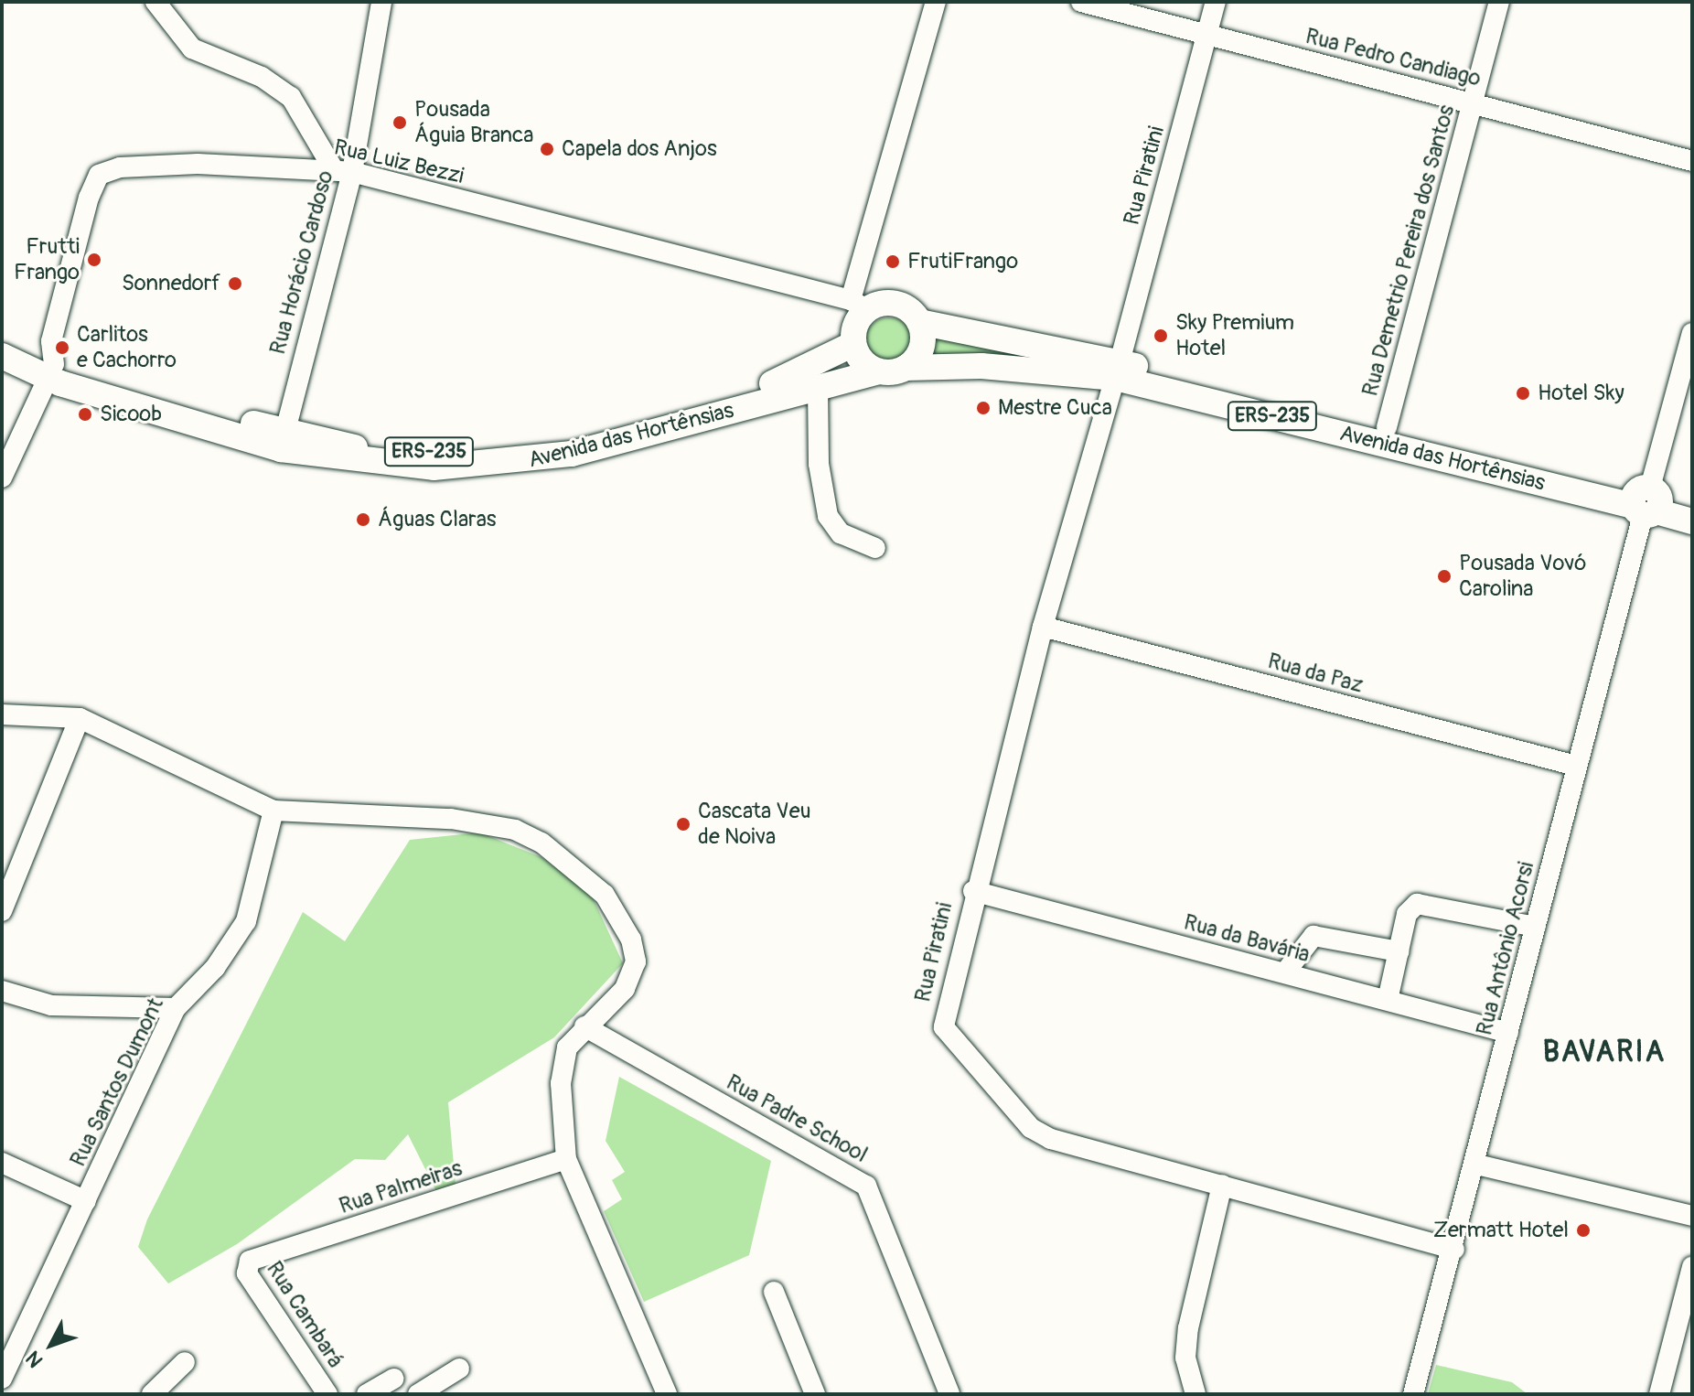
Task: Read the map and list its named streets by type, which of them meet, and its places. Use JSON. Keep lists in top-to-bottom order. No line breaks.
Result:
{"streets":{"main road":["ERS-235","Avenida das Hortênsias"],"street":["Rua Pedro Candiago","Rua Luiz Bezzi","Rua Piratini","Rua Demetrio Pereira dos Santos","Rua Horácio Cardoso","Rua da Paz","Rua da Bavária","Rua Antônio Acorsi","Rua Santos Dumont","Rua Padre School","Rua Palmeiras","Rua Cambará"]},"crossings":[["Rua Pedro Candiago","Rua Piratini"],["Rua Pedro Candiago","Rua Demetrio Pereira dos Santos"],["Rua Luiz Bezzi","Rua Horácio Cardoso"],["Rua Luiz Bezzi","ERS-235"],["Rua Luiz Bezzi","Avenida das Hortênsias"],["Rua Piratini","Avenida das Hortênsias"],["Rua Piratini","Rua da Paz"],["Rua Piratini","Rua da Bavária"],["Rua Piratini","Rua Antônio Acorsi"],["Rua Demetrio Pereira dos Santos","Avenida das Hortênsias"],["Rua Horácio Cardoso","Avenida das Hortênsias"],["ERS-235","Avenida das Hortênsias"],["Avenida das Hortênsias","Rua Antônio Acorsi"],["Rua da Paz","Rua Antônio Acorsi"],["Rua da Bavária","Rua Antônio Acorsi"],["Rua Palmeiras","Rua Cambará"]],"districts":["BAVARIA"],"places":["Pousada Águia Branca","Capela dos Anjos","Frutti Frango","FrutiFrango","Sonnedorf","Sky Premium Hotel","Carlitos e Cachorro","Hotel Sky","Mestre Cuca","Sicoob","Águas Claras","Pousada Vovó Carolina","Cascata Veu de Noiva","Zermatt Hotel"],"north":"bottom left"}
